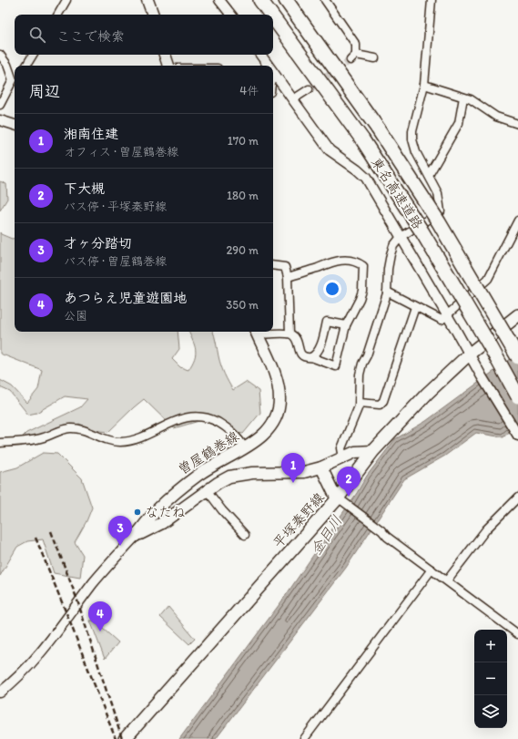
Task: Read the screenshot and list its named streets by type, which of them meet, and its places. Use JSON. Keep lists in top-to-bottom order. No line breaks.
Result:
{"streets":{"highway":["東名高速道路"],"main road":["曽屋鶴巻線","平塚秦野線"]},"water":["金目川"],"places":["なたね"],"page":{"search":"ここで検索","heading":["周辺","4件"],"list":[{"mark":"1","name":"湘南住建","note":"オフィス · 曽屋鶴巻線","value":"170 m"},{"mark":"2","name":"下大槻","note":"バス停 · 平塚秦野線","value":"180 m"},{"mark":"3","name":"才ヶ分踏切","note":"バス停 · 曽屋鶴巻線","value":"290 m"},{"mark":"4","name":"あつらえ児童遊園地","note":"公園","value":"350 m"}],"pins":["1","2","3","4"],"map_buttons":["+","−"]}}
